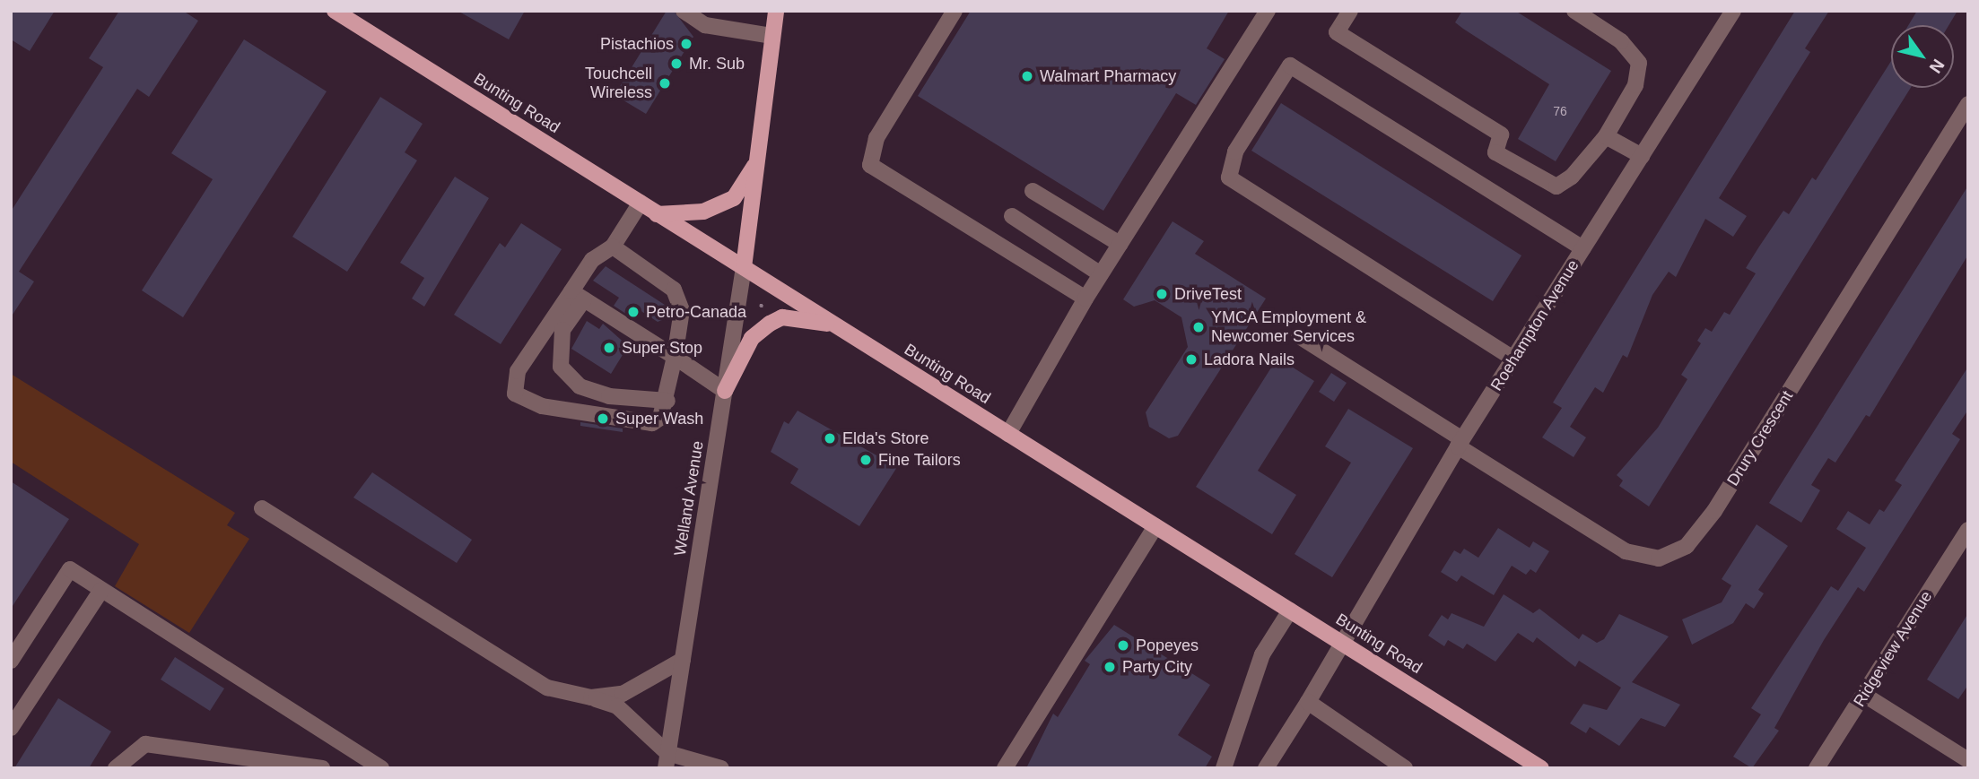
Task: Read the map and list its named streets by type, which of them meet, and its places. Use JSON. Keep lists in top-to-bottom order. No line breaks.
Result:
{"streets":{"main road":["Bunting Road","Welland Avenue"],"street":["Roehampton Avenue","Drury Crescent","Ridgeview Avenue"]},"crossings":[["Bunting Road","Roehampton Avenue"],["Bunting Road","Welland Avenue"],["Roehampton Avenue","Drury Crescent"]],"places":["Pistachios","Mr. Sub","Walmart Pharmacy","Touchcell Wireless","DriveTest","Petro-Canada","YMCA Employment & Newcomer Services","Super Stop","Ladora Nails","Super Wash","Elda's Store","Fine Tailors","Popeyes","Party City"],"house_numbers":["76"],"north":"bottom right"}
